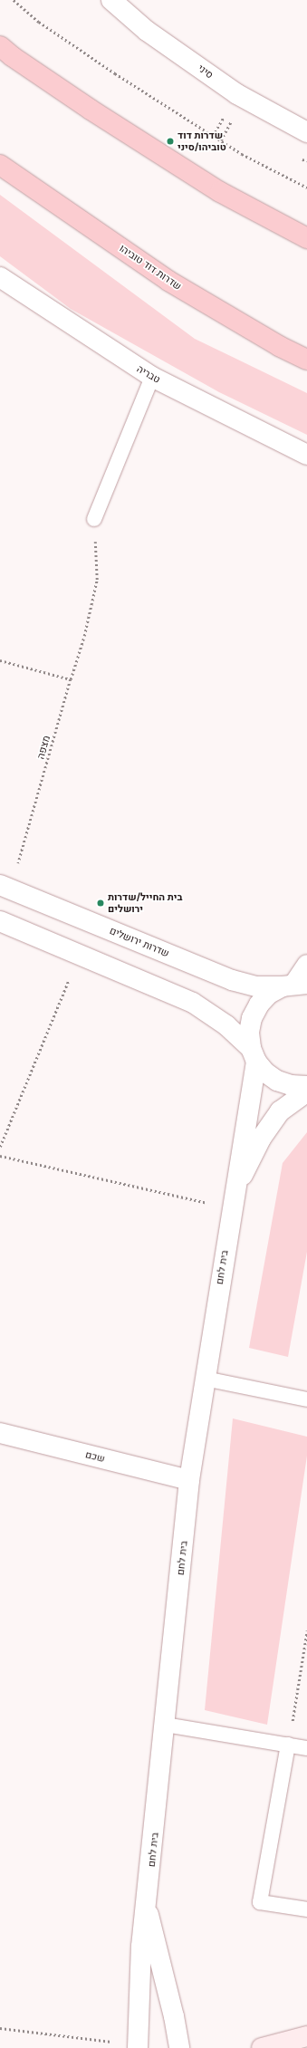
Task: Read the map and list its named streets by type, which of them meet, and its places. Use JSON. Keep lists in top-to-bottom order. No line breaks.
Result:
{"streets":{"highway":["שדרות דוד טוביהו"],"street":["סיני","טבריה","שדרות ירושלים","בית לחם","שכם"],"path":["מצפה"]},"crossings":[["מצפה","שדרות ירושלים"],["שדרות ירושלים","בית לחם"],["בית לחם","שכם"]],"places":["שדרות דוד טוביהו/סיני","בית החייל/שדרות ירושלים"]}
